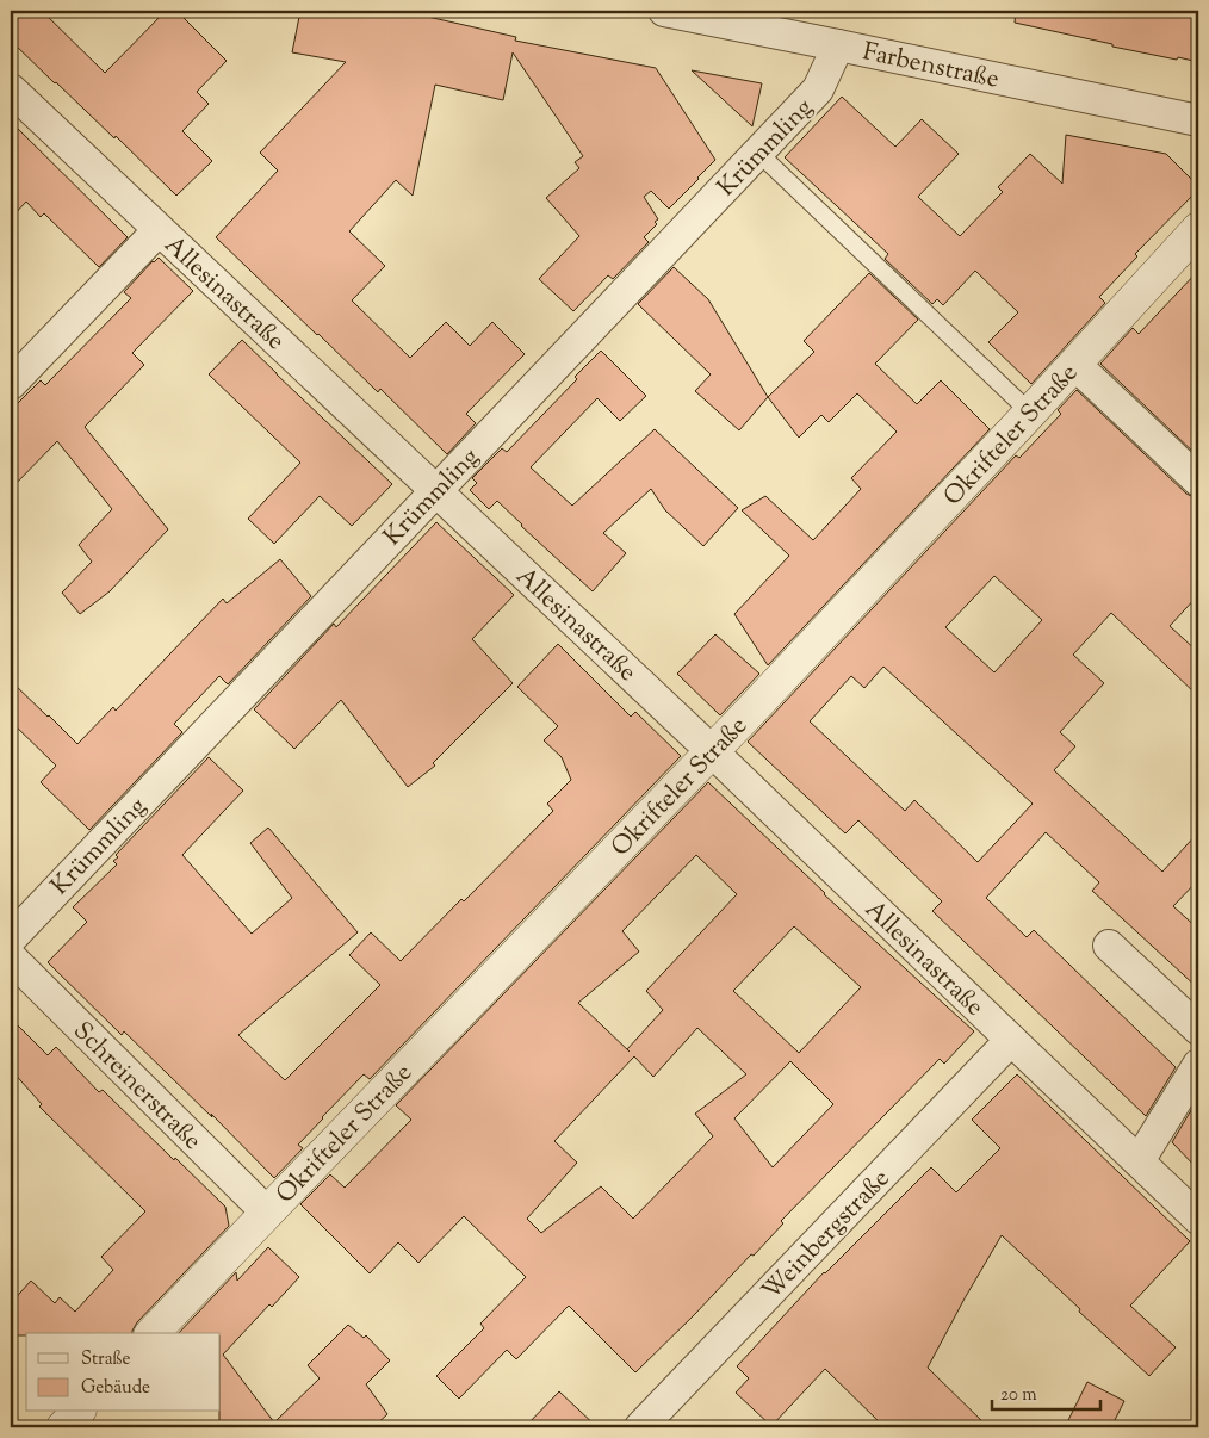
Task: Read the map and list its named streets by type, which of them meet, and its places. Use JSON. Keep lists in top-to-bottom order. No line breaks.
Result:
{"streets":{"street":["Farbenstraße","Krümmling","Allesinastraße","Okrifteler Straße","Schreinerstraße","Weinbergstraße"]},"crossings":[["Farbenstraße","Krümmling"],["Krümmling","Allesinastraße"],["Allesinastraße","Okrifteler Straße"],["Allesinastraße","Weinbergstraße"],["Okrifteler Straße","Schreinerstraße"]],"legend":["Straße","Gebäude"],"scale_bar":"20 m"}
